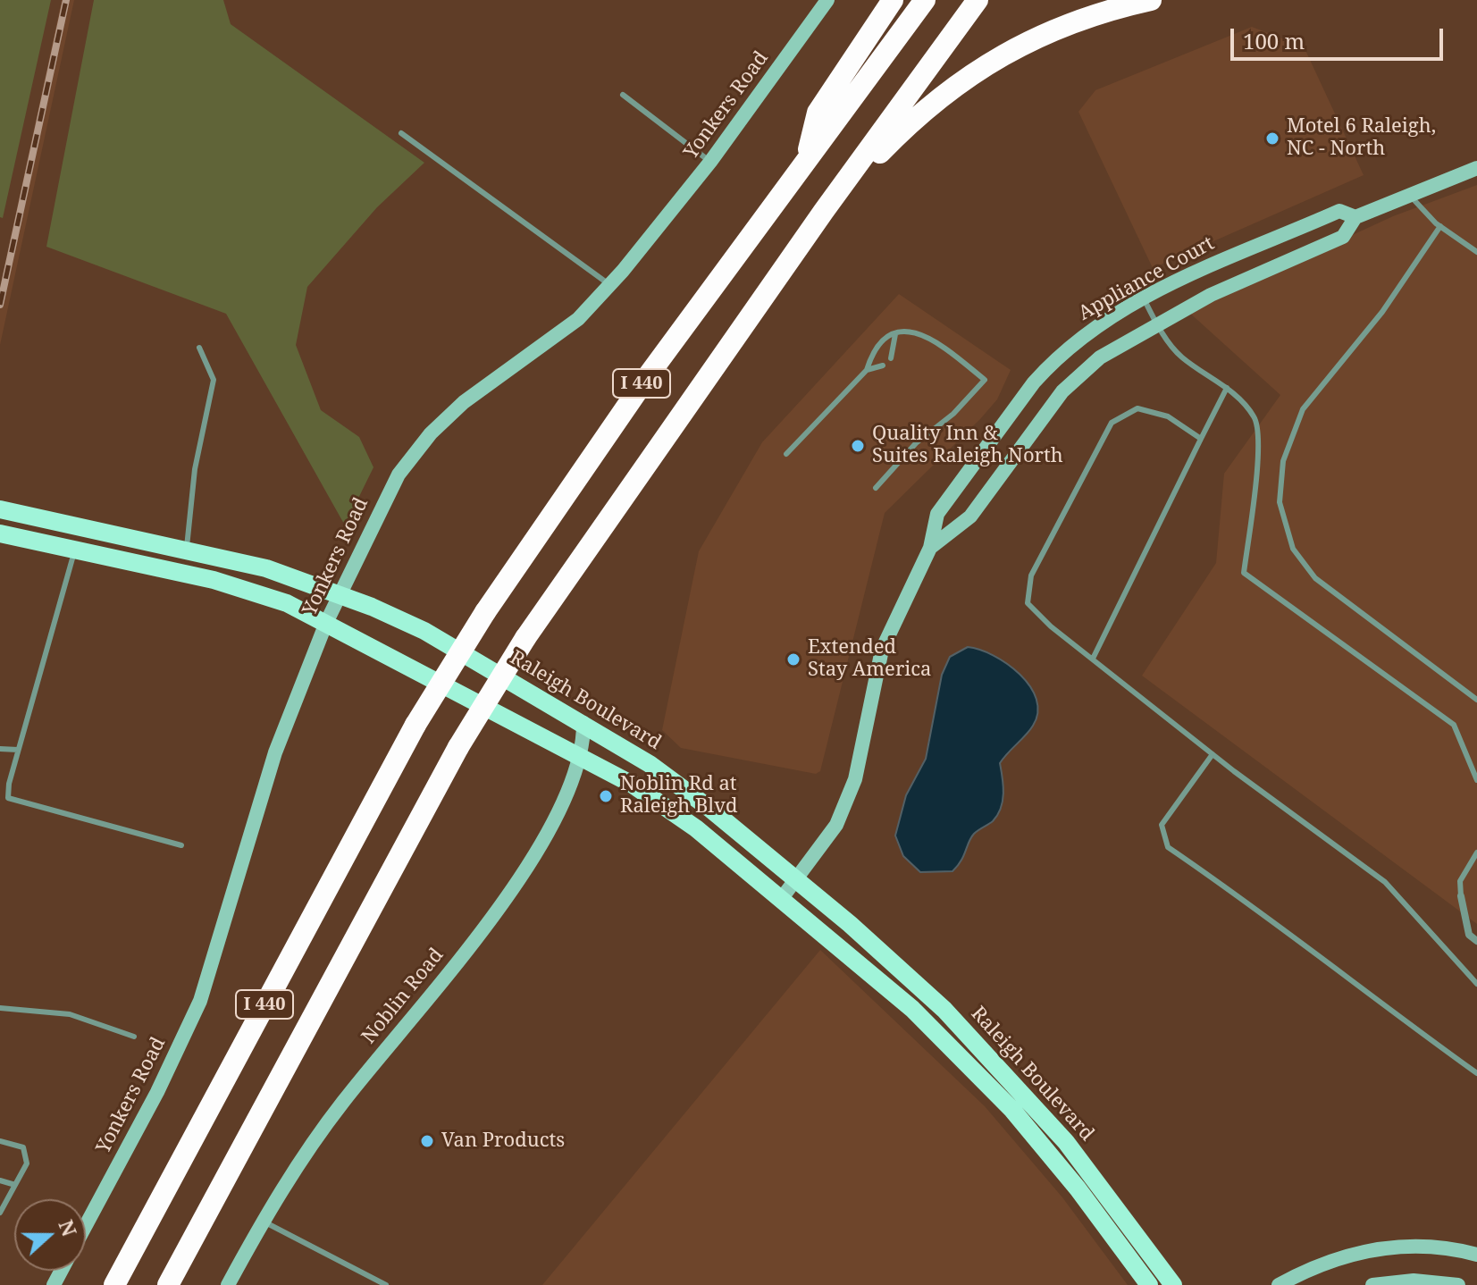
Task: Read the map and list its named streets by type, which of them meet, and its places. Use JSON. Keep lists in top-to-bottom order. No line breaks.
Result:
{"streets":{"highway":["I 440"],"main road":["Raleigh Boulevard"],"street":["Yonkers Road","Appliance Court","Noblin Road"]},"crossings":[["Yonkers Road","Raleigh Boulevard"],["Appliance Court","Raleigh Boulevard"],["Raleigh Boulevard","Noblin Road"]],"places":["Motel 6 Raleigh, NC - North","Quality Inn & Suites Raleigh North","Extended Stay America","Noblin Rd at Raleigh Blvd","Van Products"],"scale_bar":"100 m","north":"right"}
